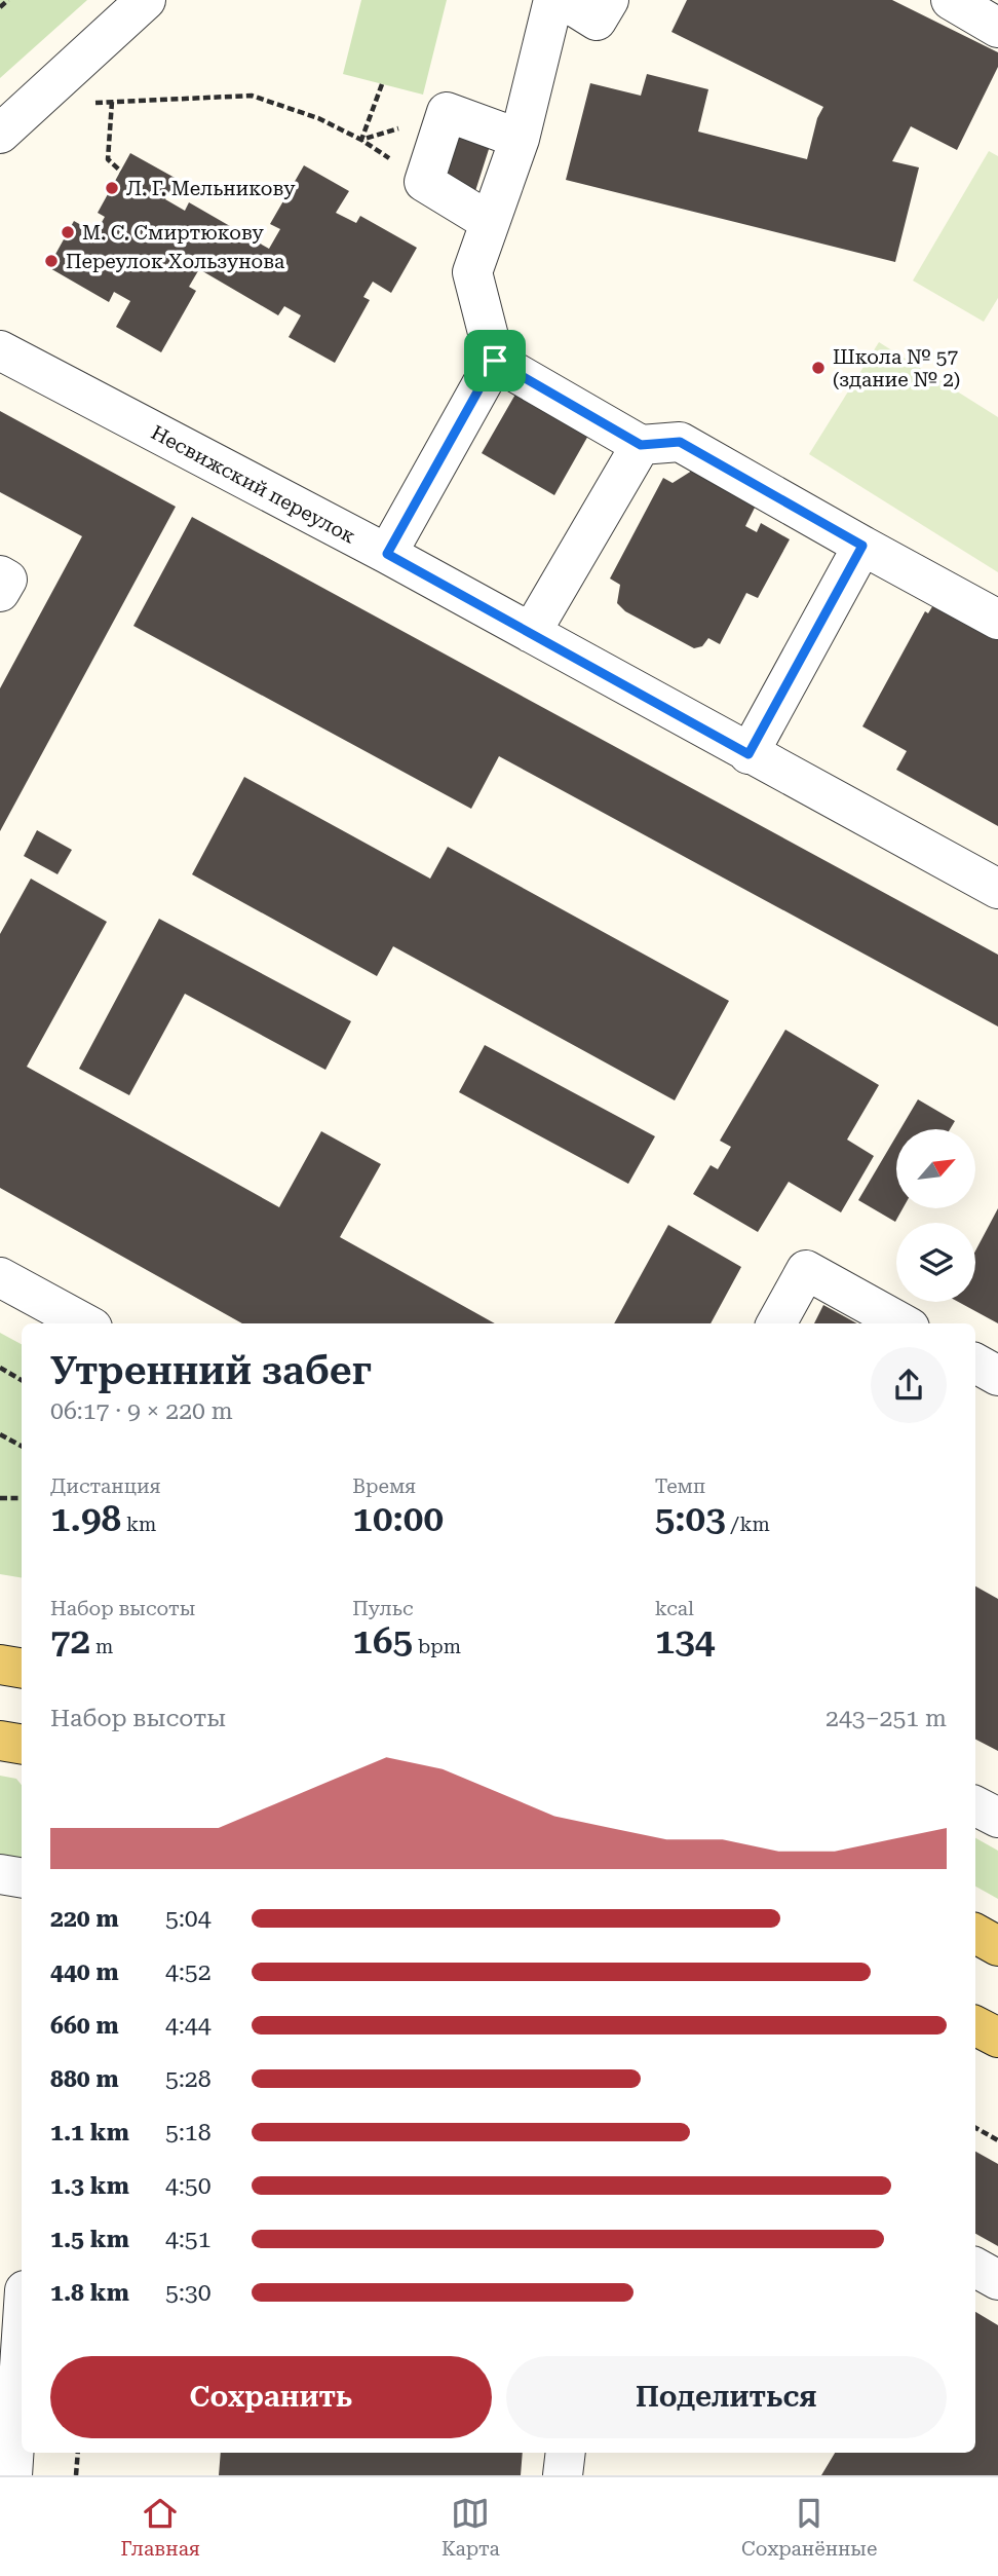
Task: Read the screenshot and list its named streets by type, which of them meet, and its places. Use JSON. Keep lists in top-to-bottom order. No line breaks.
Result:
{"streets":{"street":["Несвижский переулок"]},"places":["Л. Г. Мельникову","М. С. Смиртюкову","Переулок Хользунова","Школа № 57 (здание № 2)"],"north":"top right","page":{"heading":["Утренний забег","06:17 · 9 × 220 m"],"stats":[["Дистанция","1.98 km"],["Время","10:00"],["Темп","5:03 /km"],["Набор высоты","72 m"],["Пульс","165 bpm"],["kcal","134"]],"chart":["Набор высоты","243–251 m"],"list":[{"name":"220 m","note":"5:04"},{"name":"440 m","note":"4:52"},{"name":"660 m","note":"4:44"},{"name":"880 m","note":"5:28"},{"name":"1.1 km","note":"5:18"},{"name":"1.3 km","note":"4:50"},{"name":"1.5 km","note":"4:51"},{"name":"1.8 km","note":"5:30"}],"buttons":["Сохранить","Поделиться"],"tabs":["Главная","Карта","Сохранённые"]}}
